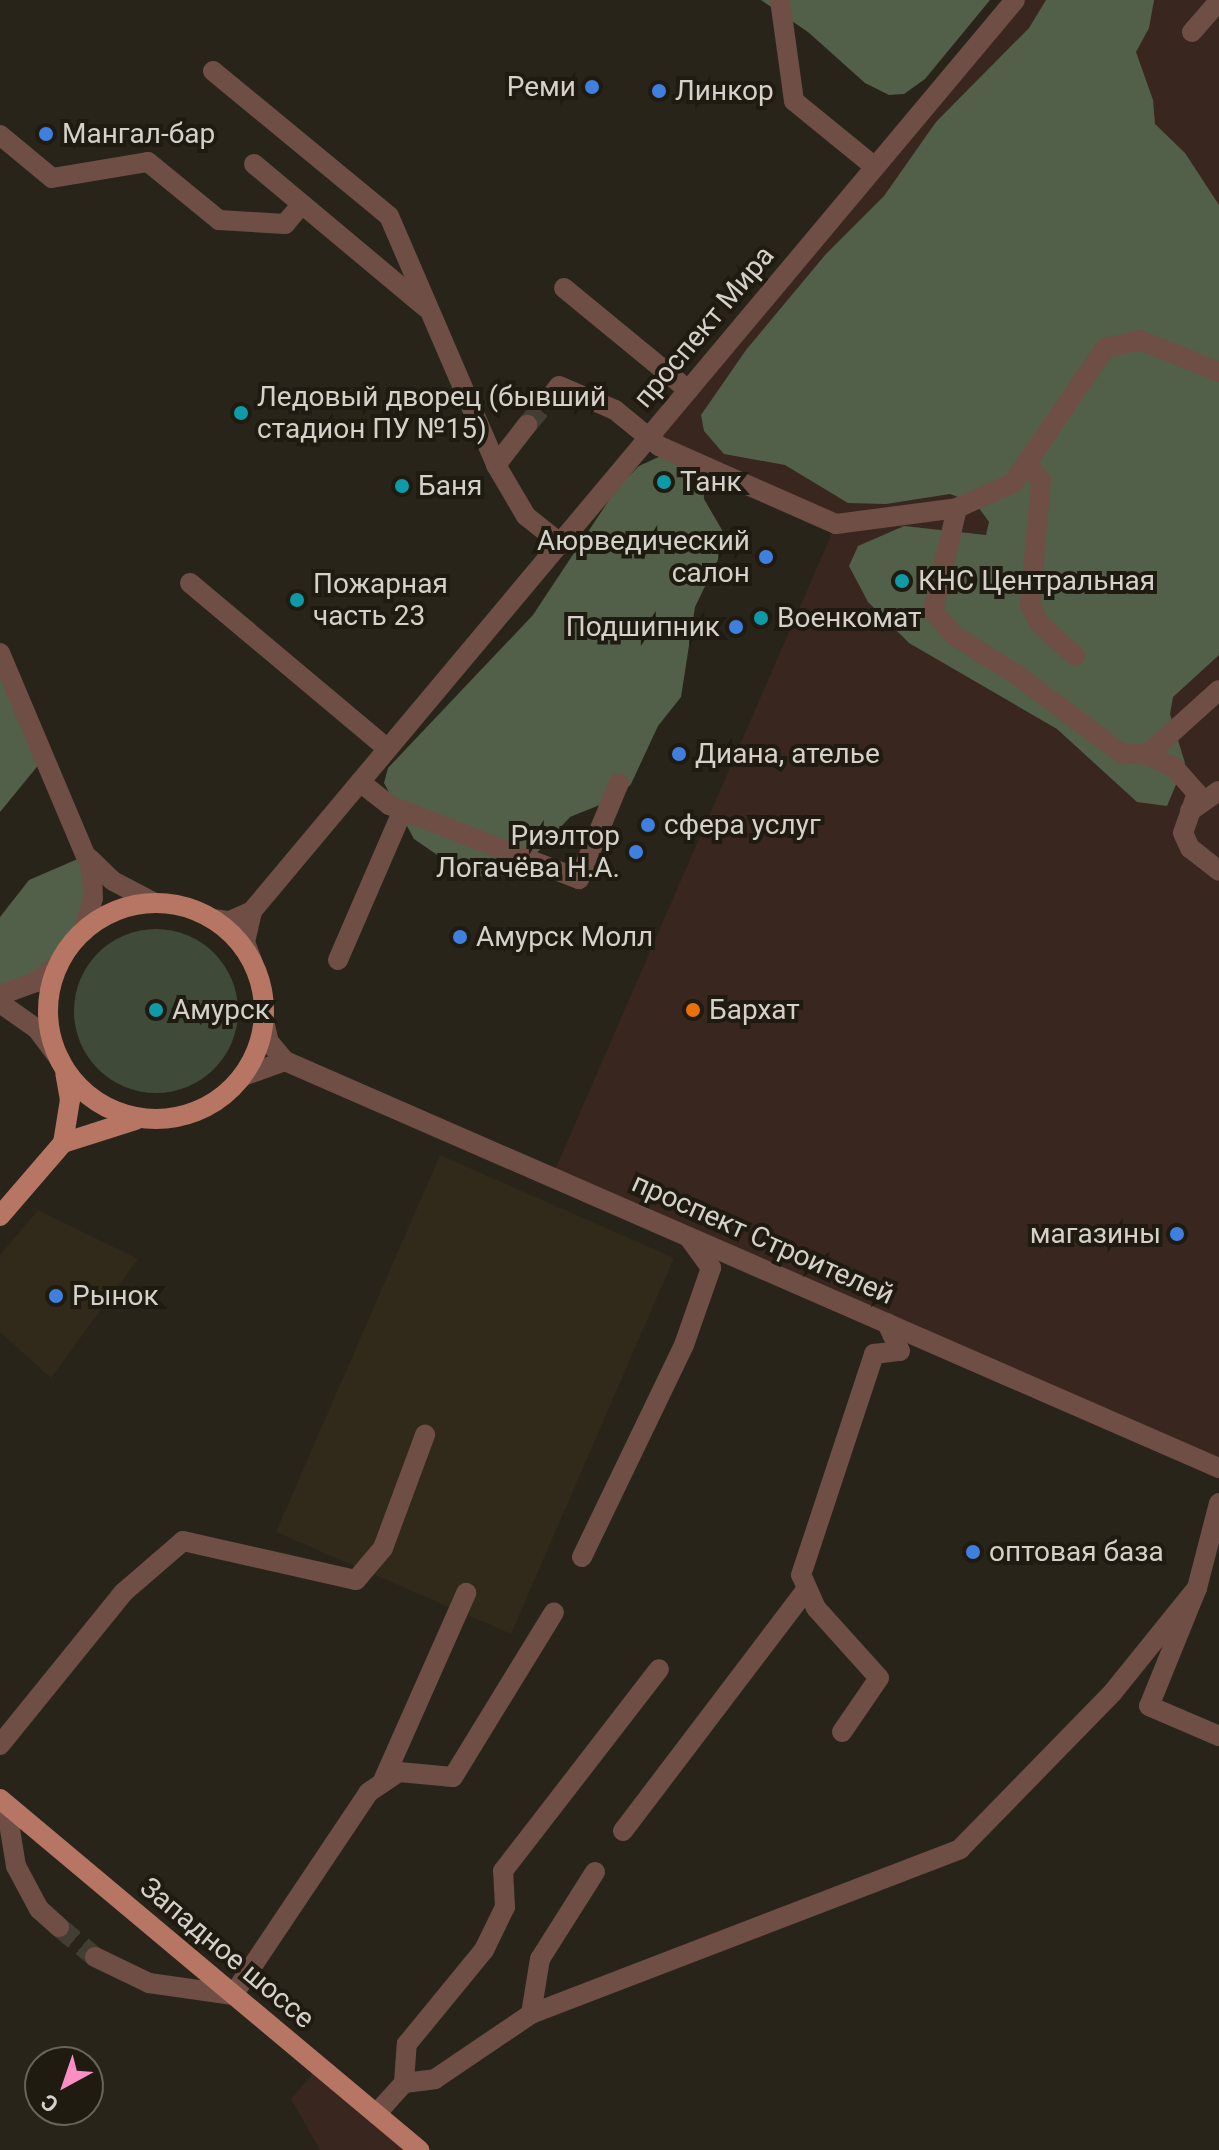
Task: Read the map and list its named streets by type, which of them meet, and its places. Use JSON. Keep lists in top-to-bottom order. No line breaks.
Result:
{"streets":{"main road":["Западное шоссе"],"street":["проспект Мира","проспект Строителей"]},"places":["Реми","Линкор","Мангал-бар","Ледовый дворец (бывший cтадион ПУ №15)","Танк","Баня","Аюрведический салон","КНС Центральная","Пожарная часть 23","Военкомат","Подшипник","Диана, ателье","сфера услуг","Риэлтор Логачёва Н.А.","Амурск Молл","Амурск","Бархат","магазины","Рынок","оптовая база"],"north":"bottom left"}
